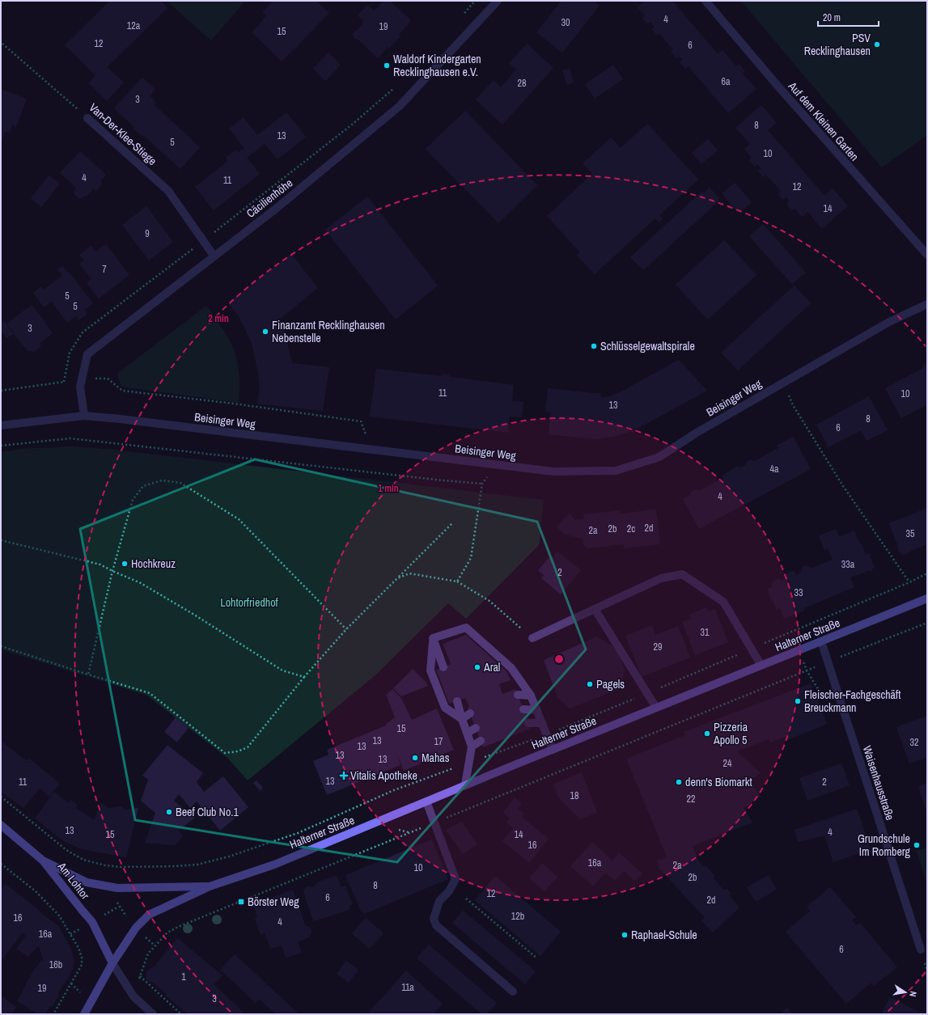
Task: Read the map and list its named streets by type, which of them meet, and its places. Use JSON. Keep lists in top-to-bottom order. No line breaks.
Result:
{"streets":{"main road":["Halterner Straße","Am Lohtor"],"street":["Auf dem Kleinen Garten","Van-Der-Klee-Stiege","Cäcilienhöhe","Beisinger Weg","Waisenhausstraße"]},"crossings":[["Van-Der-Klee-Stiege","Cäcilienhöhe"],["Cäcilienhöhe","Beisinger Weg"],["Halterner Straße","Waisenhausstraße"],["Halterner Straße","Am Lohtor"]],"parks":["Lohtorfriedhof"],"places":{"other":["PSV Recklinghausen","Waldorf Kindergarten Recklinghausen e.V.","Finanzamt Recklinghausen Nebenstelle","Schlüsselgewaltspirale","Hochkreuz","Aral","Pagels","Fleischer-Fachgeschäft Breuckmann","Pizzeria Apollo 5","Mahas","denn's Biomarkt","Beef Club No.1","Grundschule Im Romberg","Raphael-Schule"],"health":["Vitalis Apotheke"],"transit":["Börster Weg"]},"house_numbers":["4","30","12a","19","15","12","6","6a","28","3","8","13","5","10","4","11","12","14","9","7","5","5","3","11","10","13","8","6","4a","4","2d","2b","2c","2a","35","33a","2","33","31","29","15","13","17","32","13","13","13","24","13","11","2","18","22","13","4","15","14","16","16a","2a","10","2b","8","12","6","2d","12b","16","4","16a","6","16b","1","11a","19","3"],"scale_bar":"20 m","north":"right","rings":["2 min","1 min"]}
